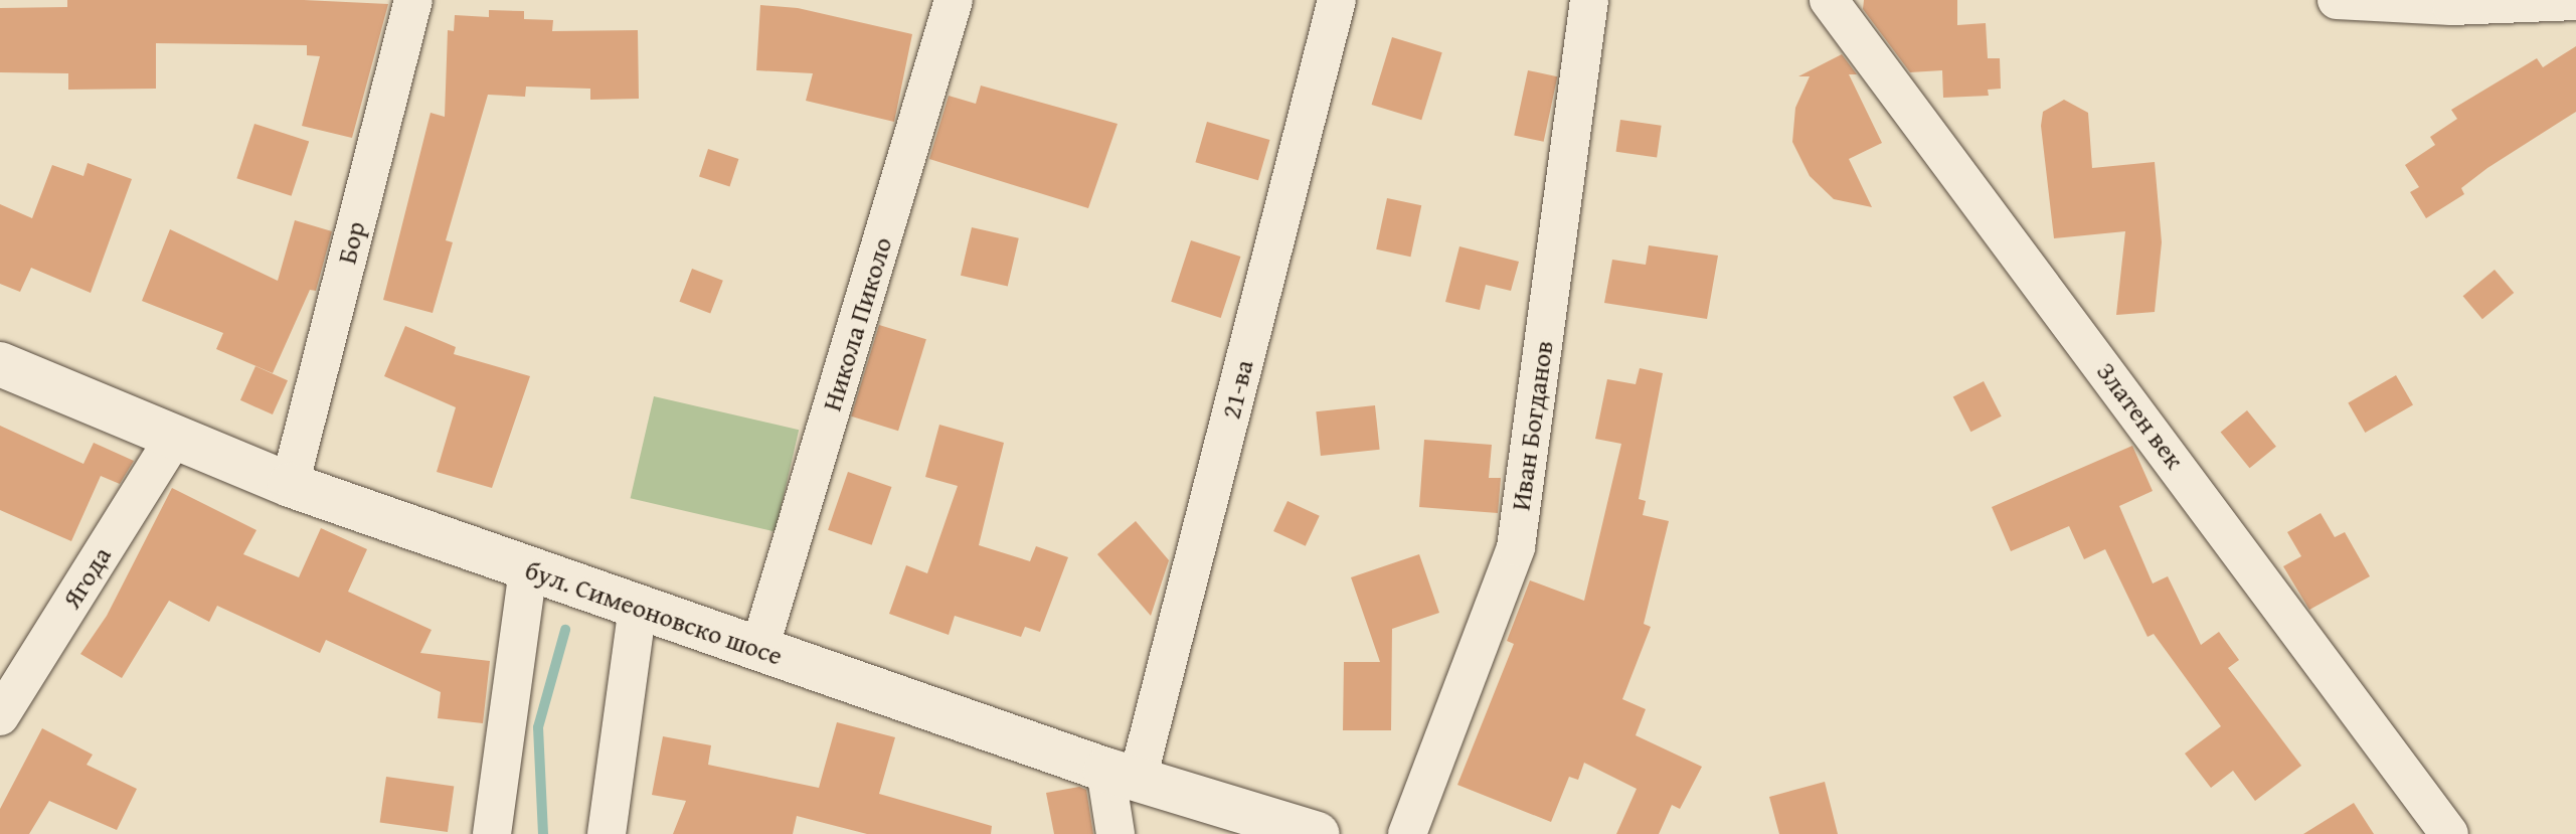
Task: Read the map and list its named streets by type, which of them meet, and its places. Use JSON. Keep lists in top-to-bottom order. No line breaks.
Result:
{"streets":{"street":["Бор","Никола Пиколо","21-ва","Златен век","Иван Богданов","Ягода","бул. Симеоновско шосе"]},"crossings":[["Бор","бул. Симеоновско шосе"],["Никола Пиколо","бул. Симеоновско шосе"],["21-ва","бул. Симеоновско шосе"],["Ягода","бул. Симеоновско шосе"]]}
